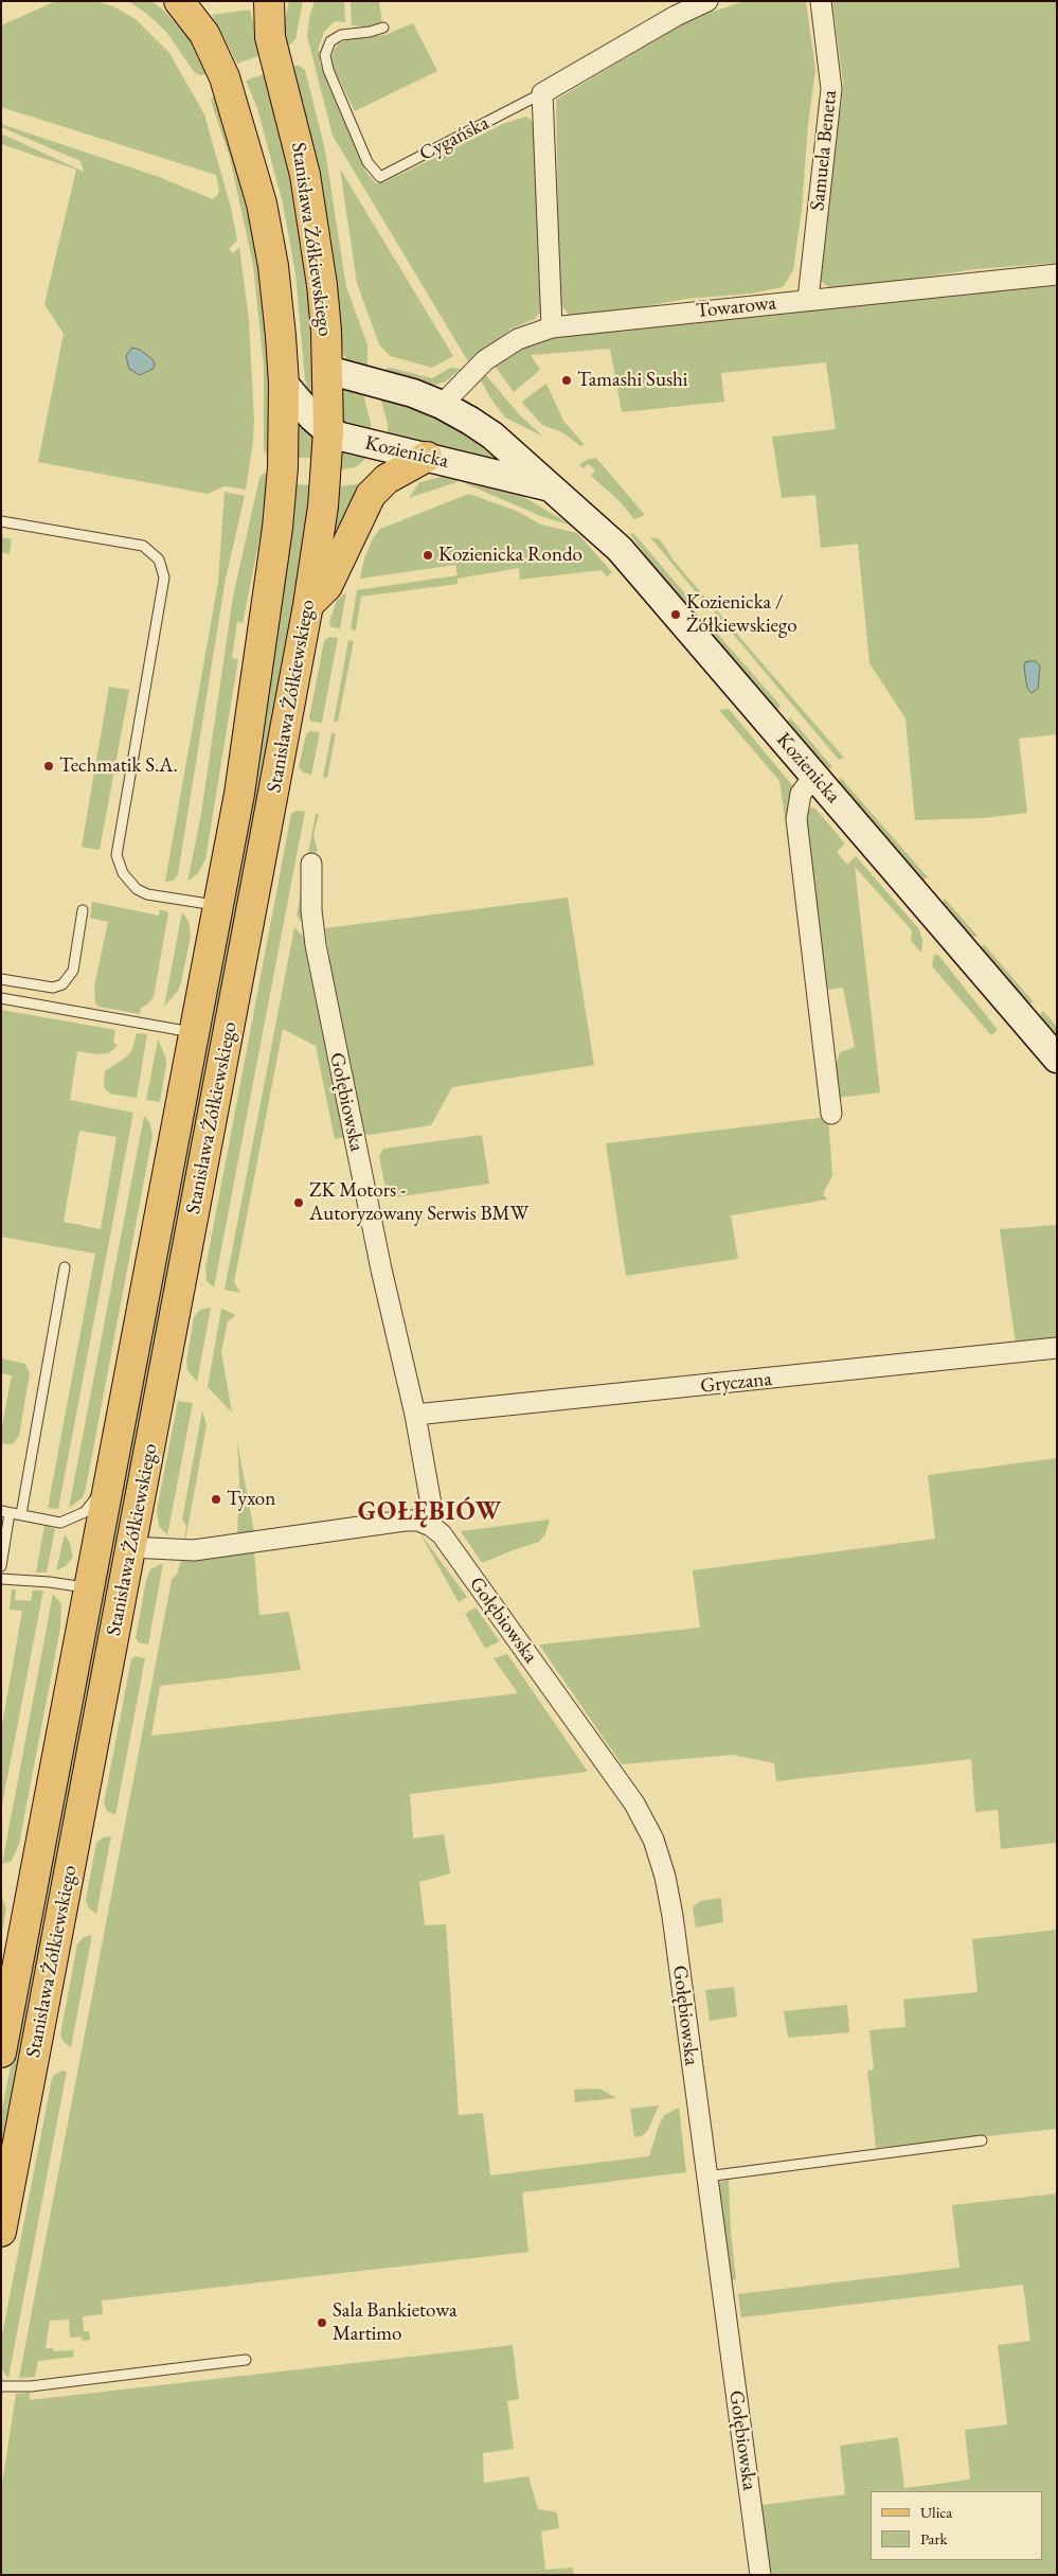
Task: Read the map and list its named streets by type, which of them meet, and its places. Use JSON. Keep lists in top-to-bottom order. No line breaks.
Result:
{"streets":{"main road":["Stanisława Żółkiewskiego","Kozienicka"],"street":["Cygańska","Samuela Beneta","Towarowa","Gołębiowska","Gryczana"]},"crossings":[["Samuela Beneta","Towarowa"],["Stanisława Żółkiewskiego","Kozienicka"],["Towarowa","Kozienicka"],["Gołębiowska","Gryczana"]],"districts":["GOŁĘBIÓW"],"places":["Tamashi Sushi","Kozienicka Rondo","Kozienicka / Żółkiewskiego","Techmatik S.A.","ZK Motors - Autoryzowany Serwis BMW","Tyxon","Sala Bankietowa Martimo"],"legend":["Ulica","Park"]}
